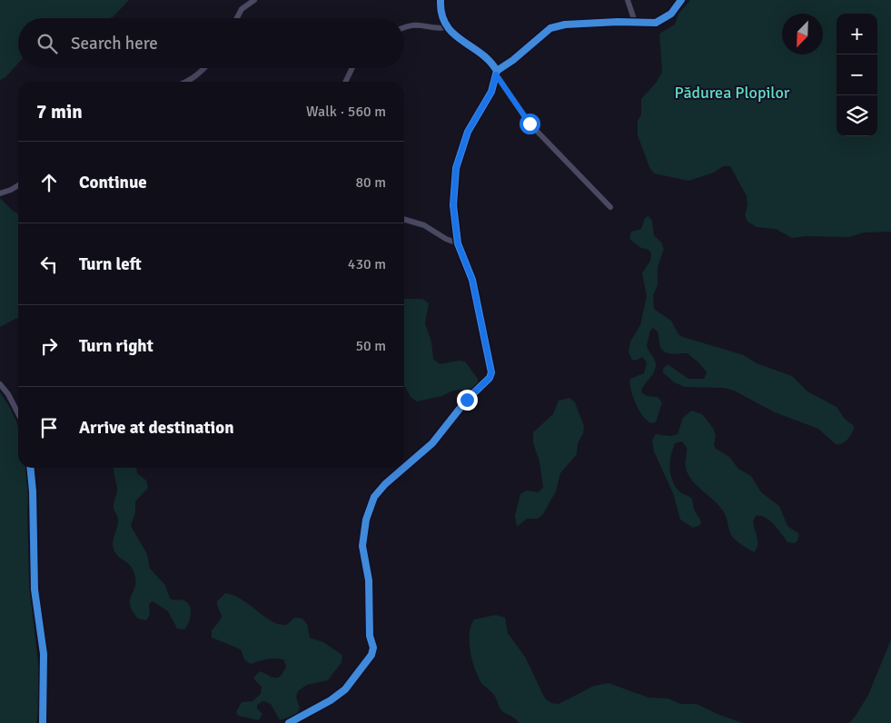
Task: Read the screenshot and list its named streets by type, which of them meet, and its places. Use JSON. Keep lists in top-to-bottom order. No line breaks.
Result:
{"parks":["Pădurea Plopilor"],"north":"bottom left","page":{"map_buttons":["+","−"],"search":"Search here","heading":["7 min","Walk · 560 m"],"list":[["Continue","80 m"],["Turn left","430 m"],["Turn right","50 m"],"Arrive at destination"]}}
